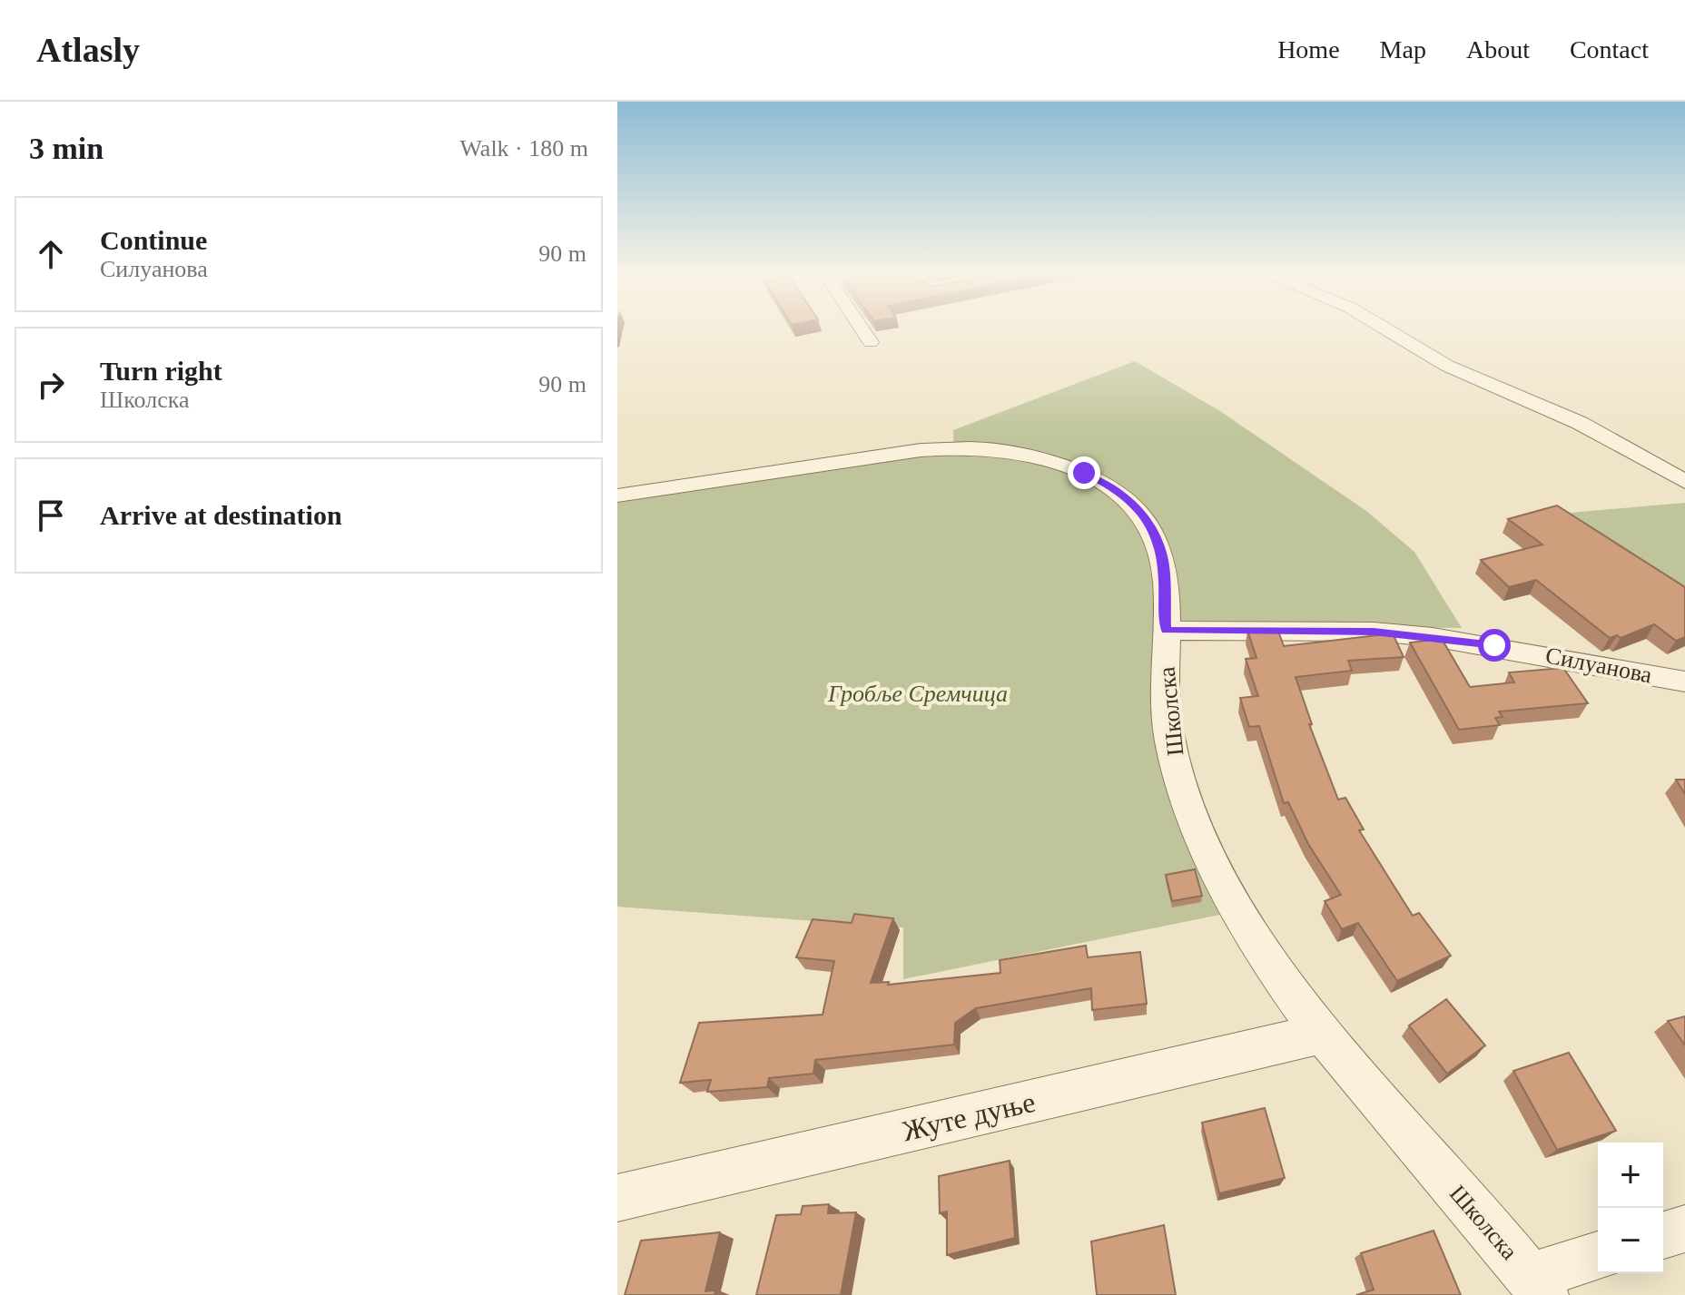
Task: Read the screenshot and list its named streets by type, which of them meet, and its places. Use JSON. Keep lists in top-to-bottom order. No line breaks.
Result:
{"streets":{"street":["Силуанова","Школска","Жуте дуње"]},"crossings":[["Силуанова","Школска"],["Школска","Жуте дуње"]],"parks":["Гробље Сремчица"],"page":{"header":"Atlasly","nav":["Home","Map","About","Contact"],"heading":["3 min","Walk · 180 m"],"list":[["Continue","Силуанова","90 m"],["Turn right","Школска","90 m"],"Arrive at destination"],"map_buttons":["+","−"]}}
